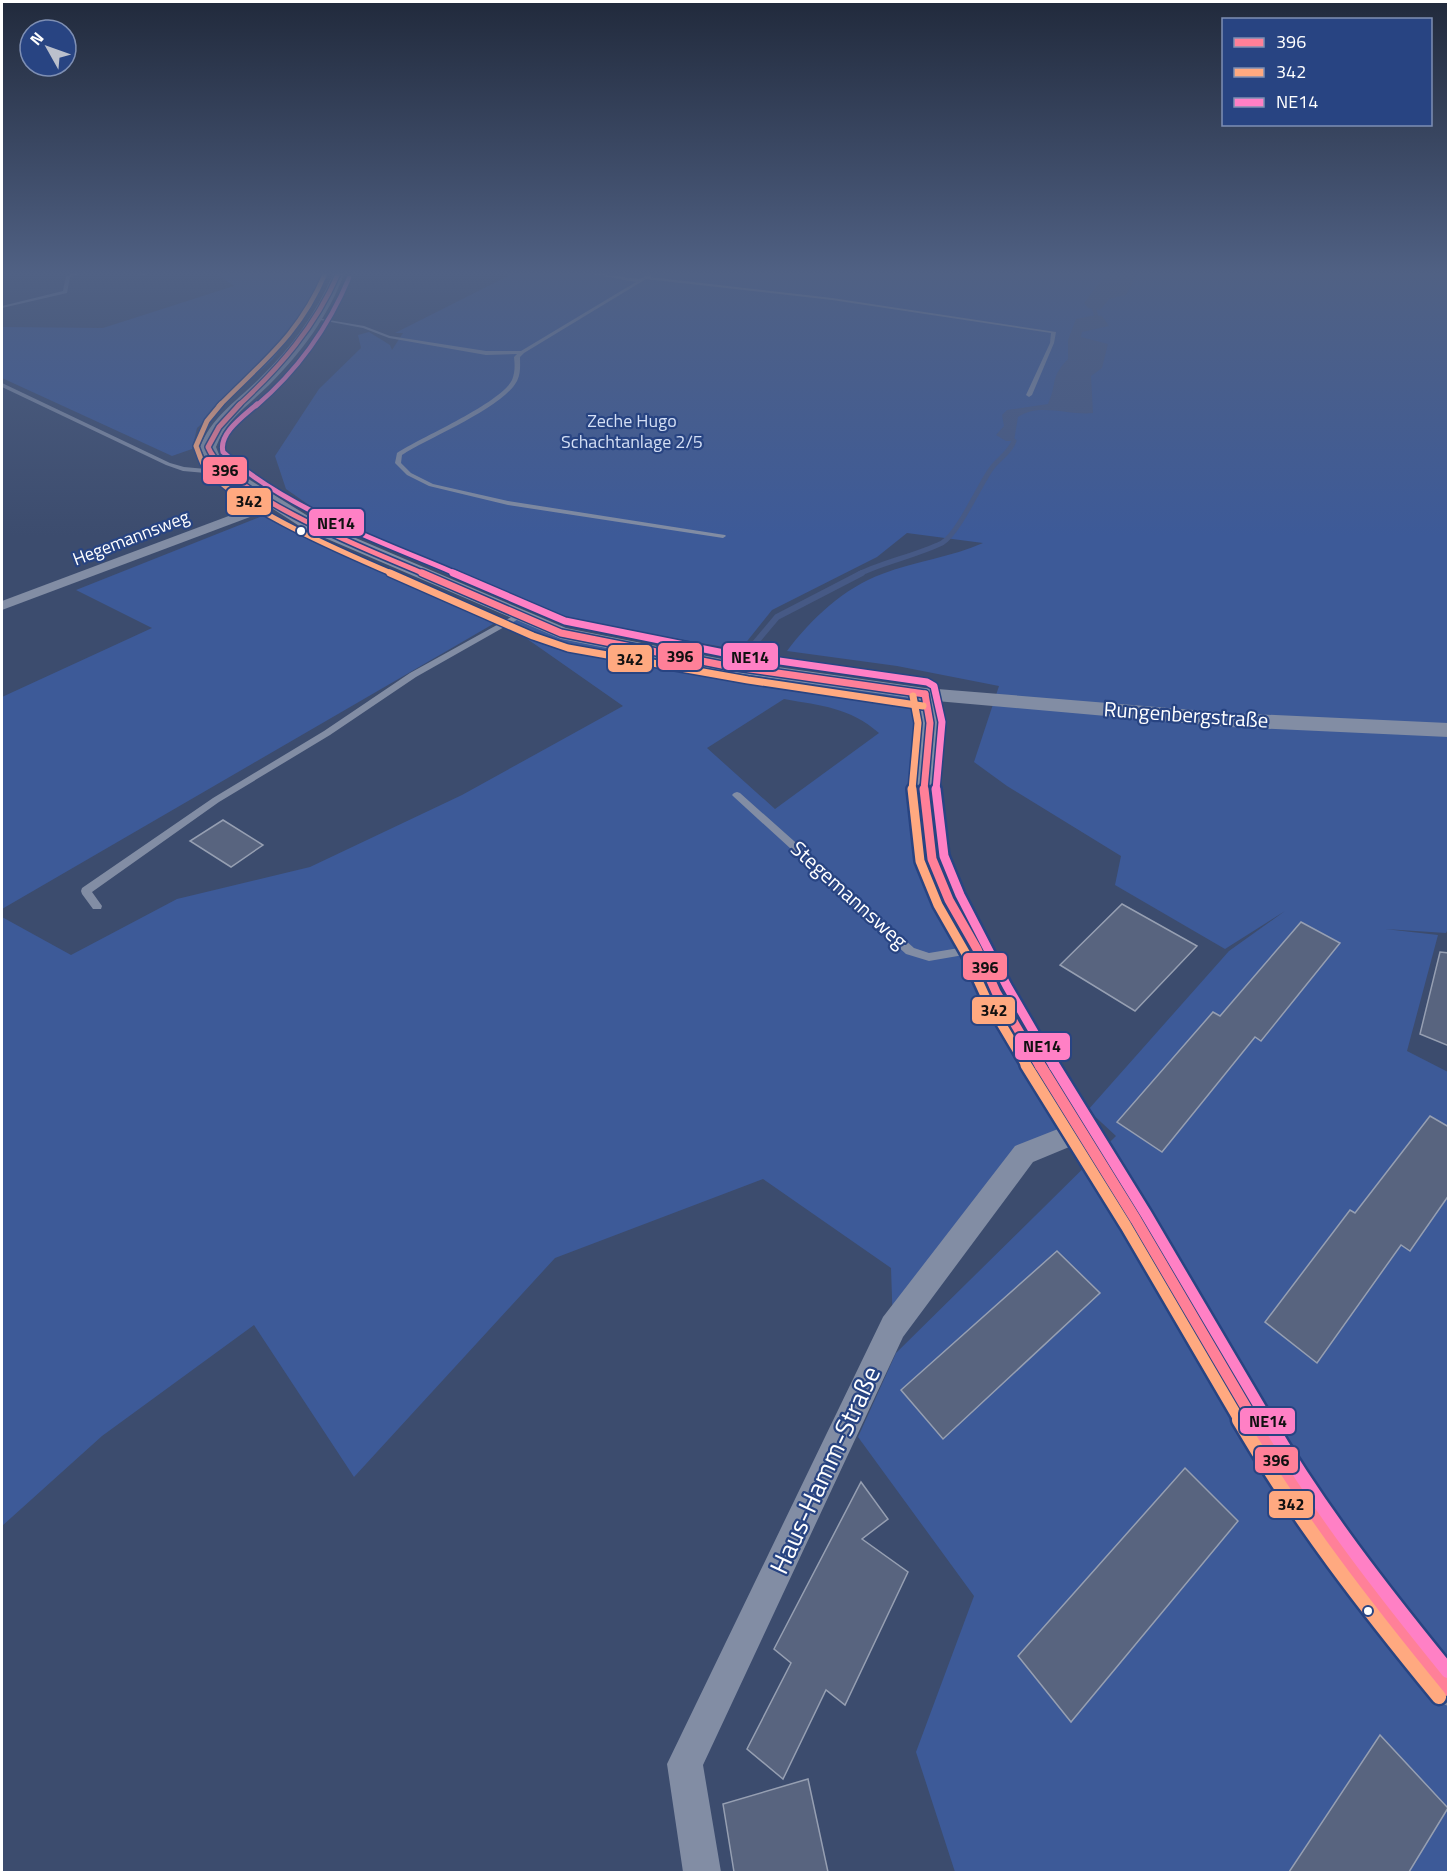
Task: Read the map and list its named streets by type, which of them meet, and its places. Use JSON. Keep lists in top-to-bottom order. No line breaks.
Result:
{"streets":{"street":["Hegemannsweg","Rungenbergstraße","Haus-Hamm-Straße"],"lane":["Stegemannsweg"]},"crossings":[["Hegemannsweg","Rungenbergstraße"]],"parks":["Zeche Hugo Schachtanlage 2/5"],"lines":["transit line 396","transit line 342","transit line NE14"],"legend":["396","342","NE14"],"north":"top left"}
